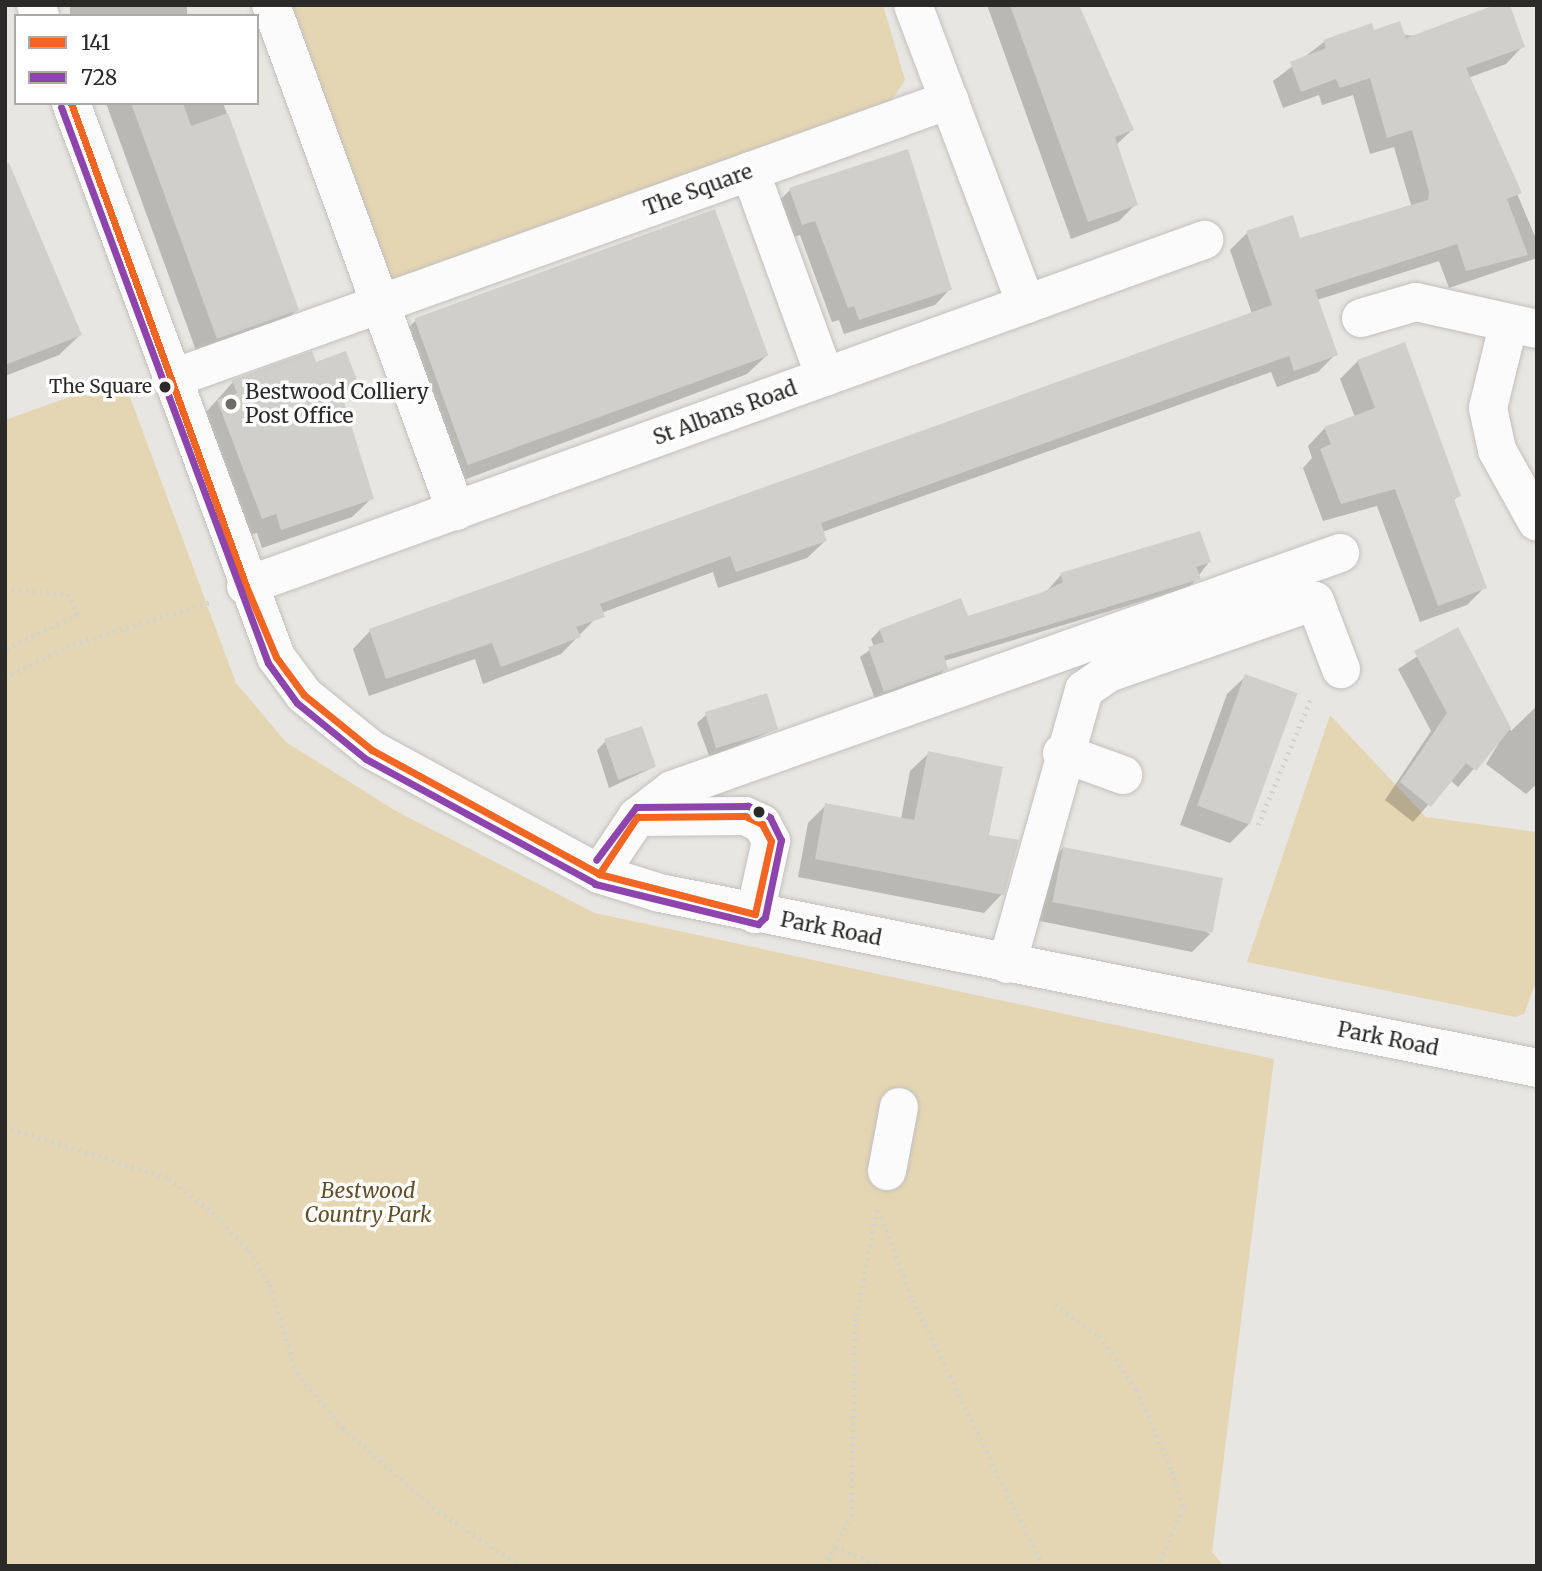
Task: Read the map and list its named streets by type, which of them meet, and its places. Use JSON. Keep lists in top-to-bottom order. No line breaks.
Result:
{"streets":{"street":["The Square","St Albans Road","Park Road"]},"crossings":[["The Square","Park Road"],["St Albans Road","Park Road"]],"parks":["Bestwood Country Park"],"places":["The Square","Bestwood Colliery Post Office"],"lines":["transit line 141","transit line 728"],"legend":["141","728"]}
